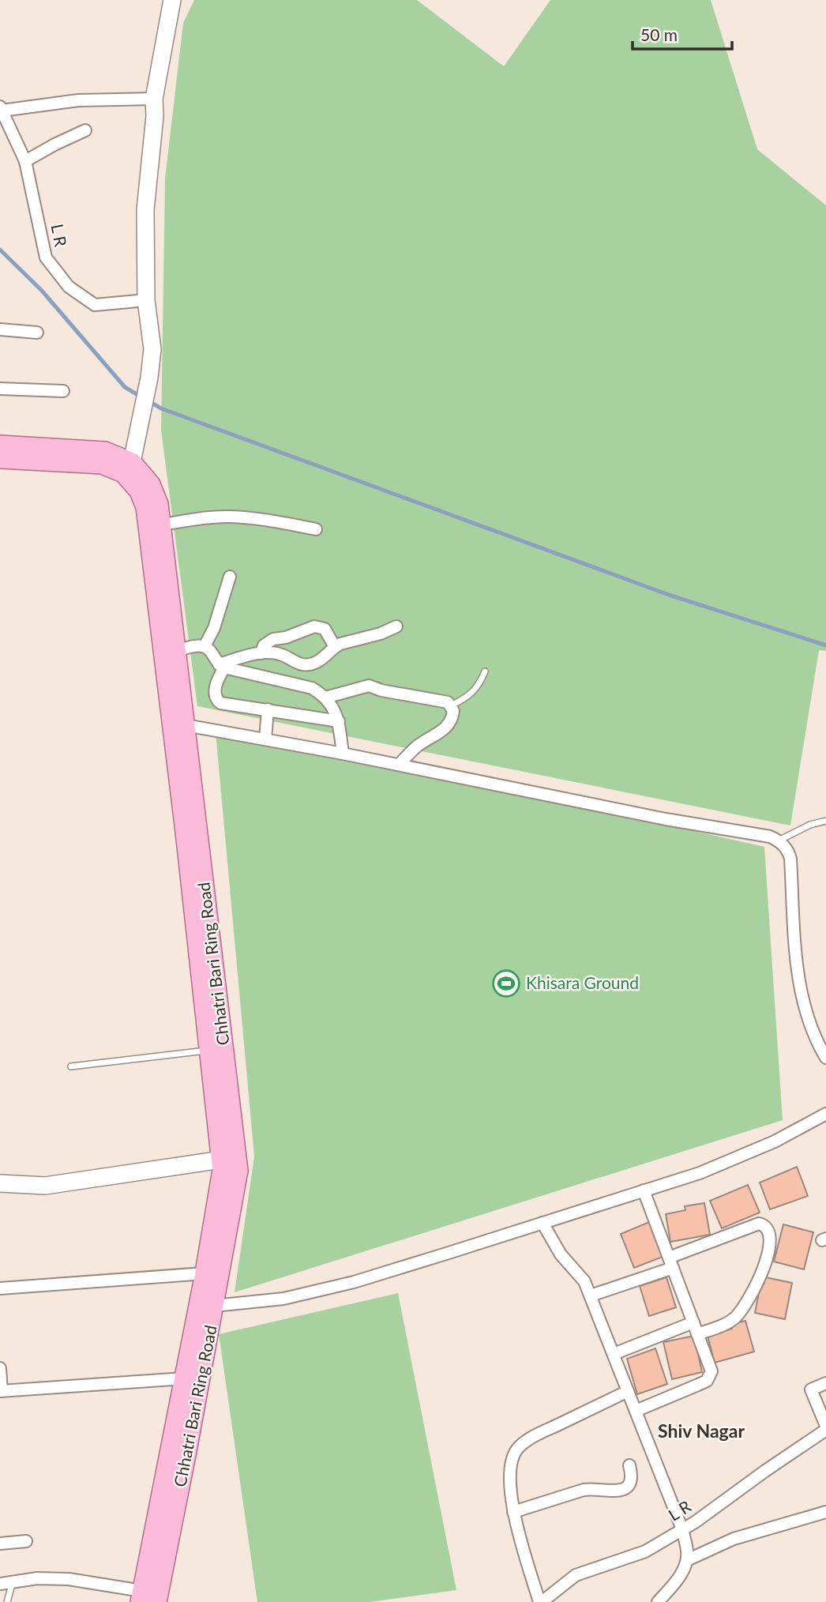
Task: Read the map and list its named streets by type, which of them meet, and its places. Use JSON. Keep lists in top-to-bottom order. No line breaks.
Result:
{"streets":{"main road":["Chhatri Bari Ring Road"],"street":["L R"]},"districts":["Shiv Nagar"],"places":{"sports":["Khisara Ground"]},"scale_bar":"50 m"}
